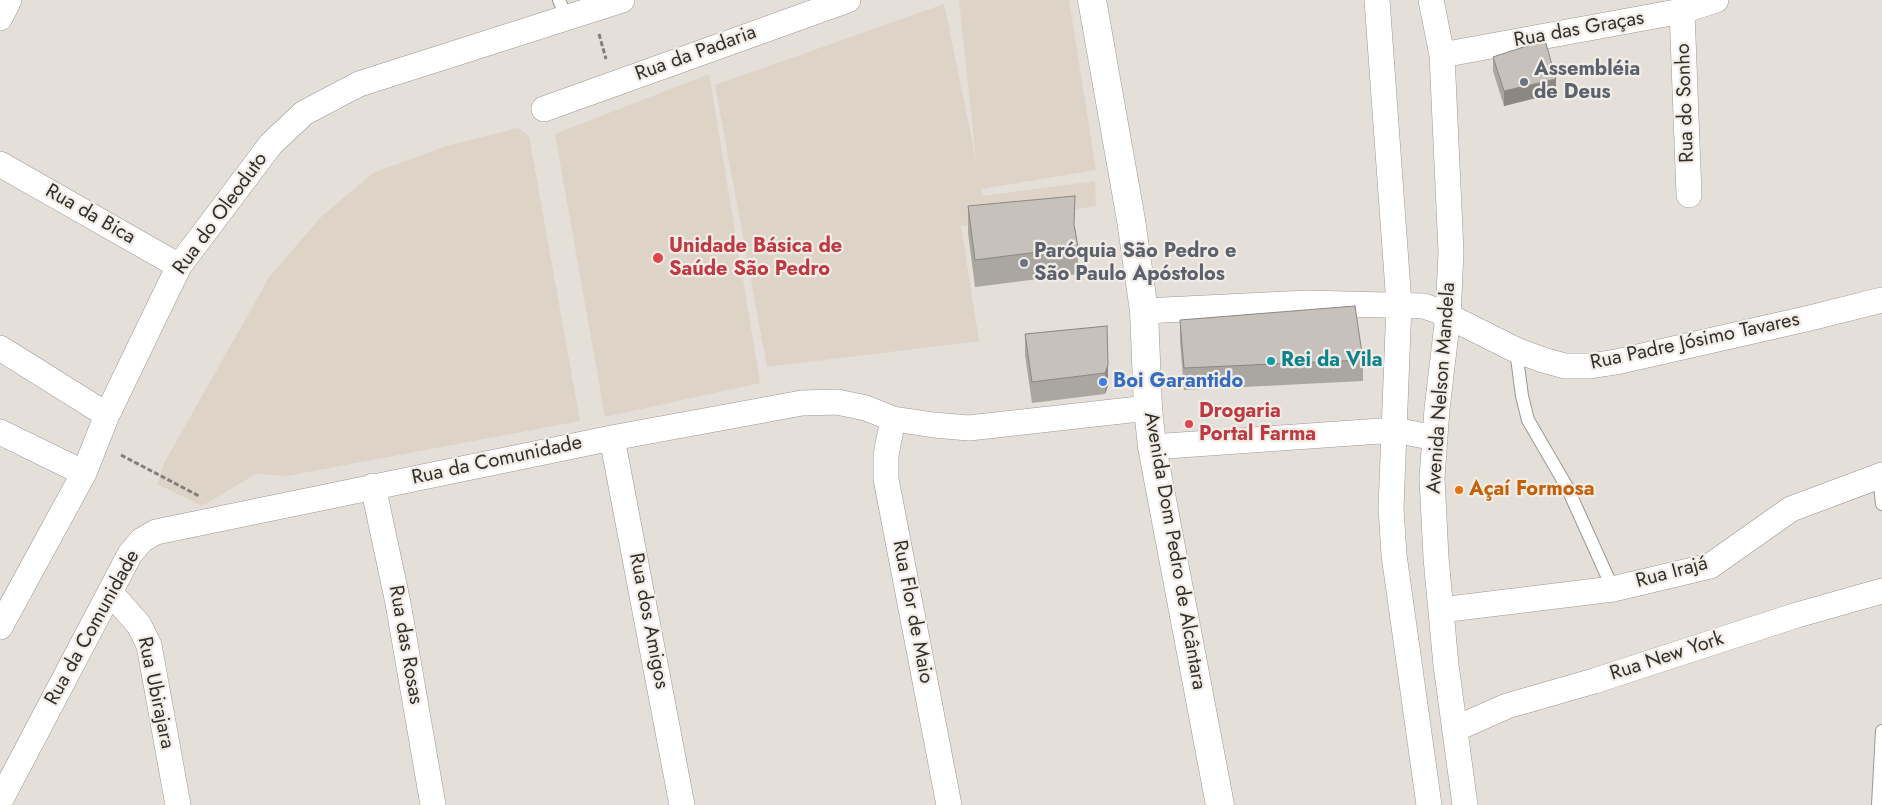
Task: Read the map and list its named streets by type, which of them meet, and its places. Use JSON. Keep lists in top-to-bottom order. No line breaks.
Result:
{"streets":{"street":["Rua das Graças","Rua da Padaria","Rua do Sonho","Rua do Oleoduto","Rua da Bica","Rua Padre Jósimo Tavares","Avenida Nelson Mandela","Rua da Comunidade","Avenida Dom Pedro de Alcântara","Rua Irajá","Rua Flor de Maio","Rua dos Amigos","Rua das Rosas","Rua New York","Rua Ubirajara"]},"crossings":[["Rua das Graças","Rua do Sonho"],["Rua das Graças","Avenida Nelson Mandela"],["Rua do Oleoduto","Rua da Bica"],["Rua Padre Jósimo Tavares","Avenida Nelson Mandela"],["Rua Padre Jósimo Tavares","Avenida Dom Pedro de Alcântara"],["Avenida Nelson Mandela","Rua Irajá"],["Avenida Nelson Mandela","Rua New York"],["Rua da Comunidade","Avenida Dom Pedro de Alcântara"],["Rua da Comunidade","Rua Flor de Maio"],["Rua da Comunidade","Rua dos Amigos"],["Rua da Comunidade","Rua das Rosas"],["Rua da Comunidade","Rua Ubirajara"]],"places":["Assembléia de Deus","Unidade Básica de Saúde São Pedro","Paróquia São Pedro e São Paulo Apóstolos","Rei da Vila","Boi Garantido","Drogaria Portal Farma","Açaí Formosa"]}
